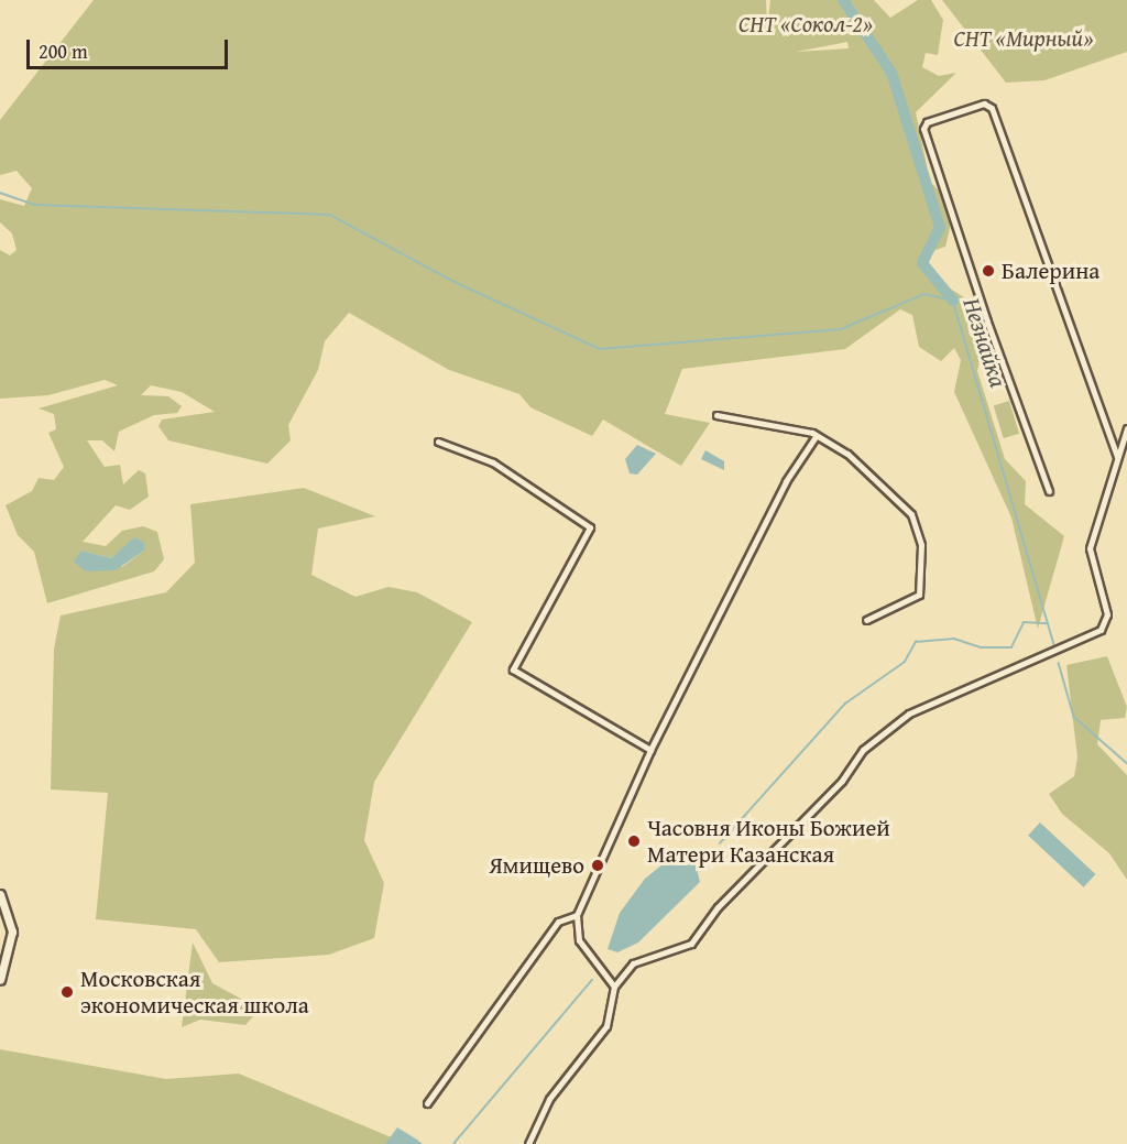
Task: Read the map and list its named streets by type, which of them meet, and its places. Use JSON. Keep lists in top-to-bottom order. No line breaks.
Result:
{"water":["Незнайка"],"parks":["СНТ «Сокол-2»","СНТ «Мирный»"],"places":["Балерина","Часовня Иконы Божией Матери Казанская","Ямищево","Московская экономическая школа"],"scale_bar":"200 m"}
